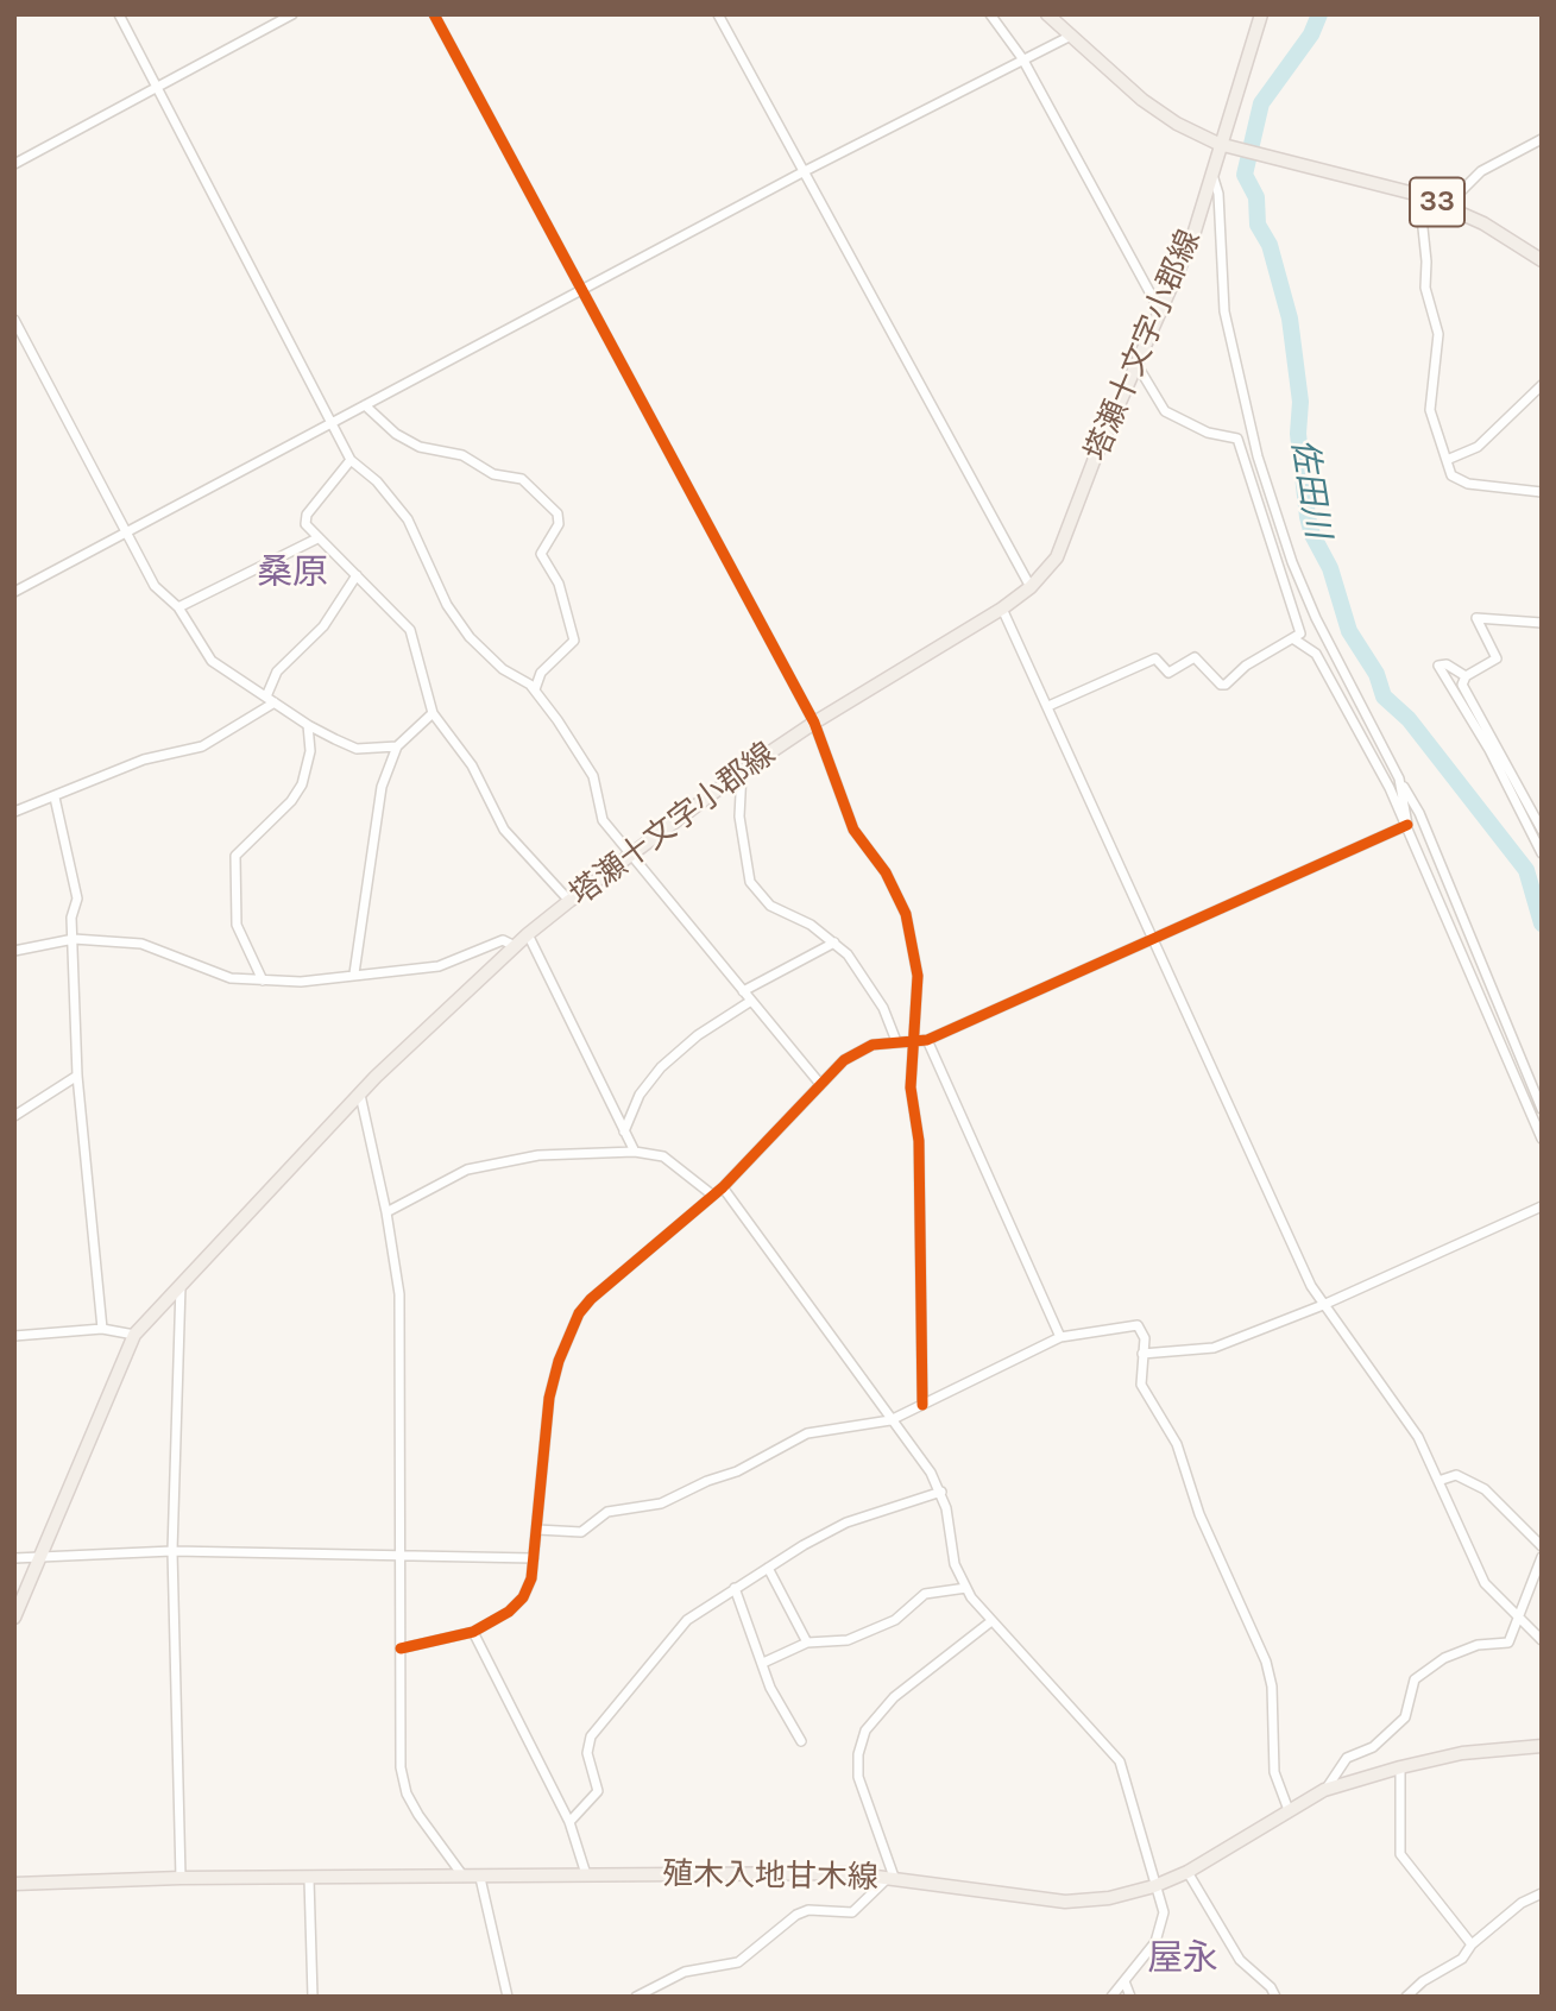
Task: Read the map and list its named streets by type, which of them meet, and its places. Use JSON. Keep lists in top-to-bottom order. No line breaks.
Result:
{"streets":{"main road":["33","塔瀬十文字小郡線","殖木入地甘木線"]},"crossings":[["33","塔瀬十文字小郡線"]],"districts":["桑原","屋永"],"water":["佐田川"]}
